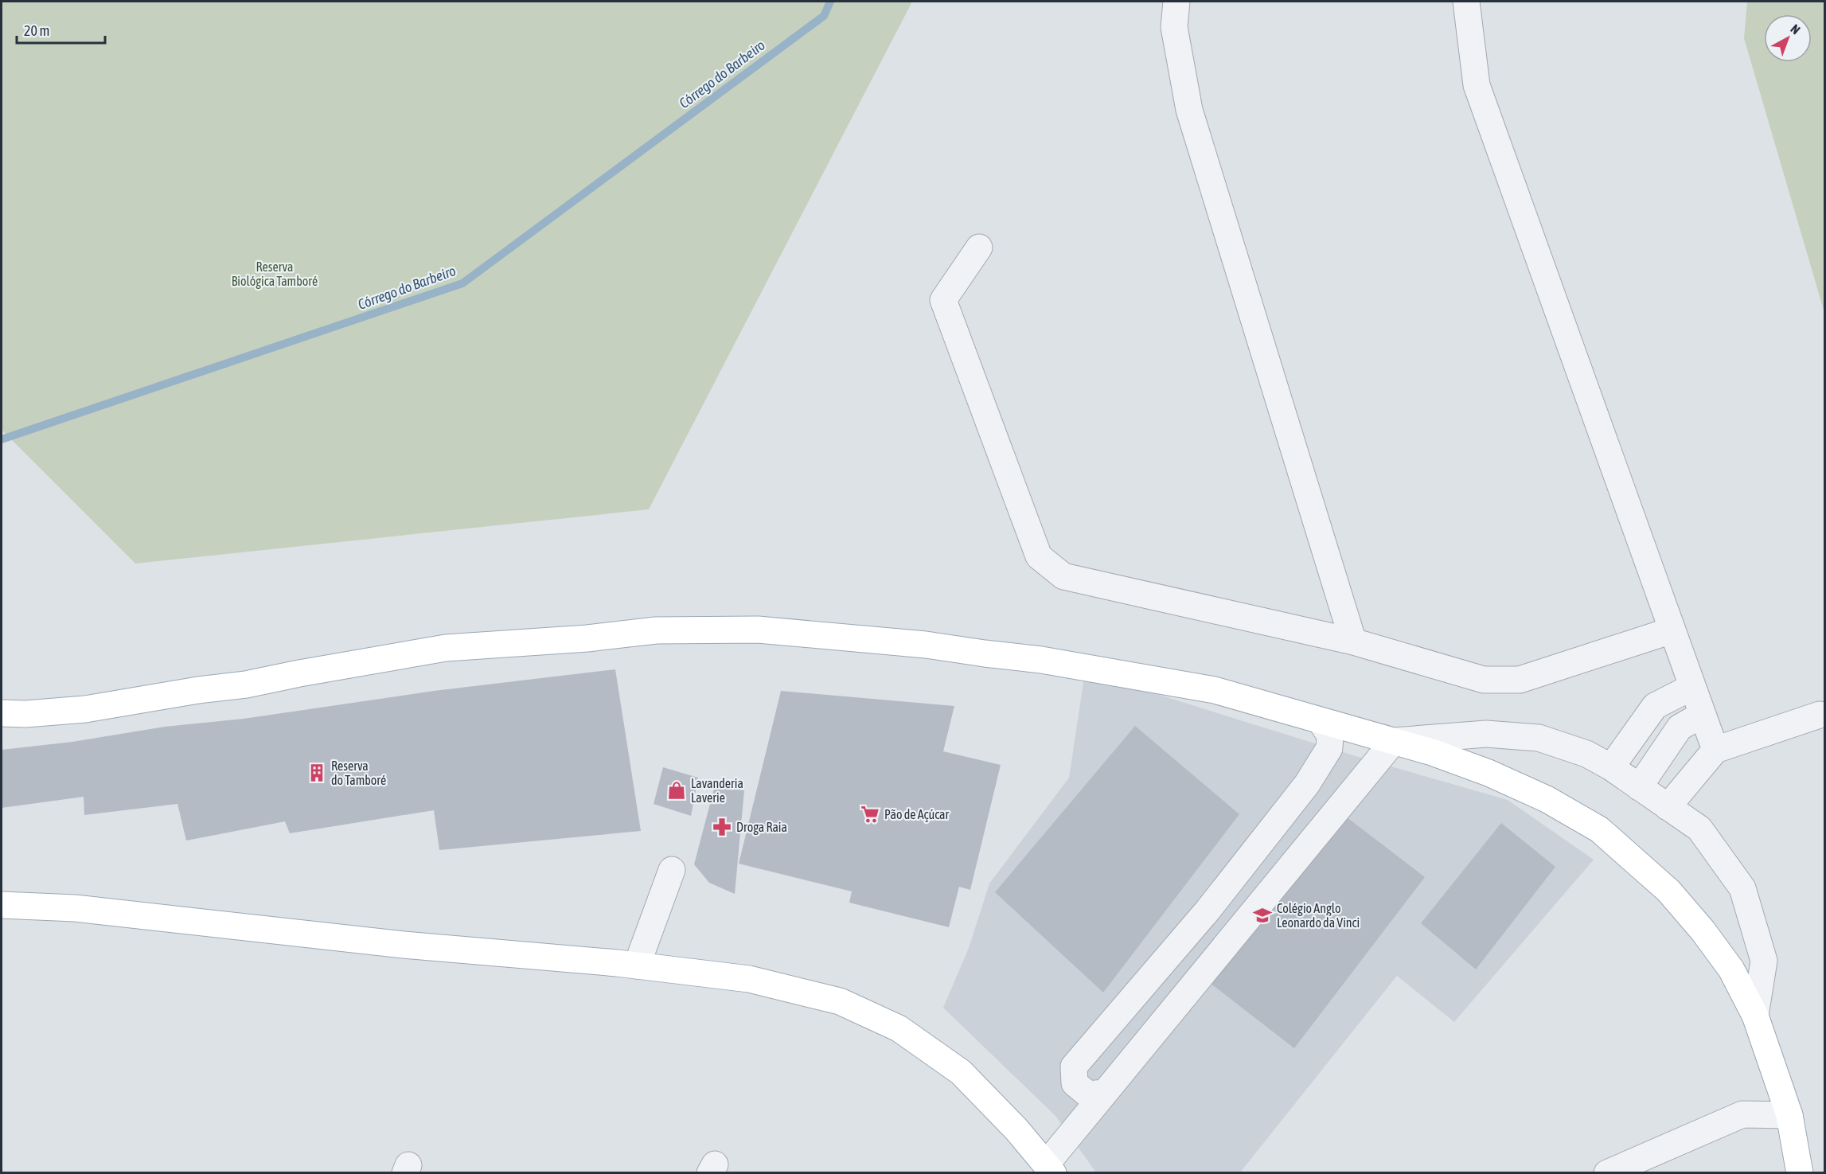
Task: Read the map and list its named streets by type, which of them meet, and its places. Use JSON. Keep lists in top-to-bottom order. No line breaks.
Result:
{"water":["Córrego do Barbeiro"],"parks":["Reserva Biológica Tamboré"],"places":{"building":["Reserva do Tamboré"],"shop":["Lavanderia Laverie"],"supermarket":["Pão de Açúcar"],"pharmacy":["Droga Raia"],"school or university":["Colégio Anglo Leonardo da Vinci"]},"scale_bar":"20 m","north":"top right"}
